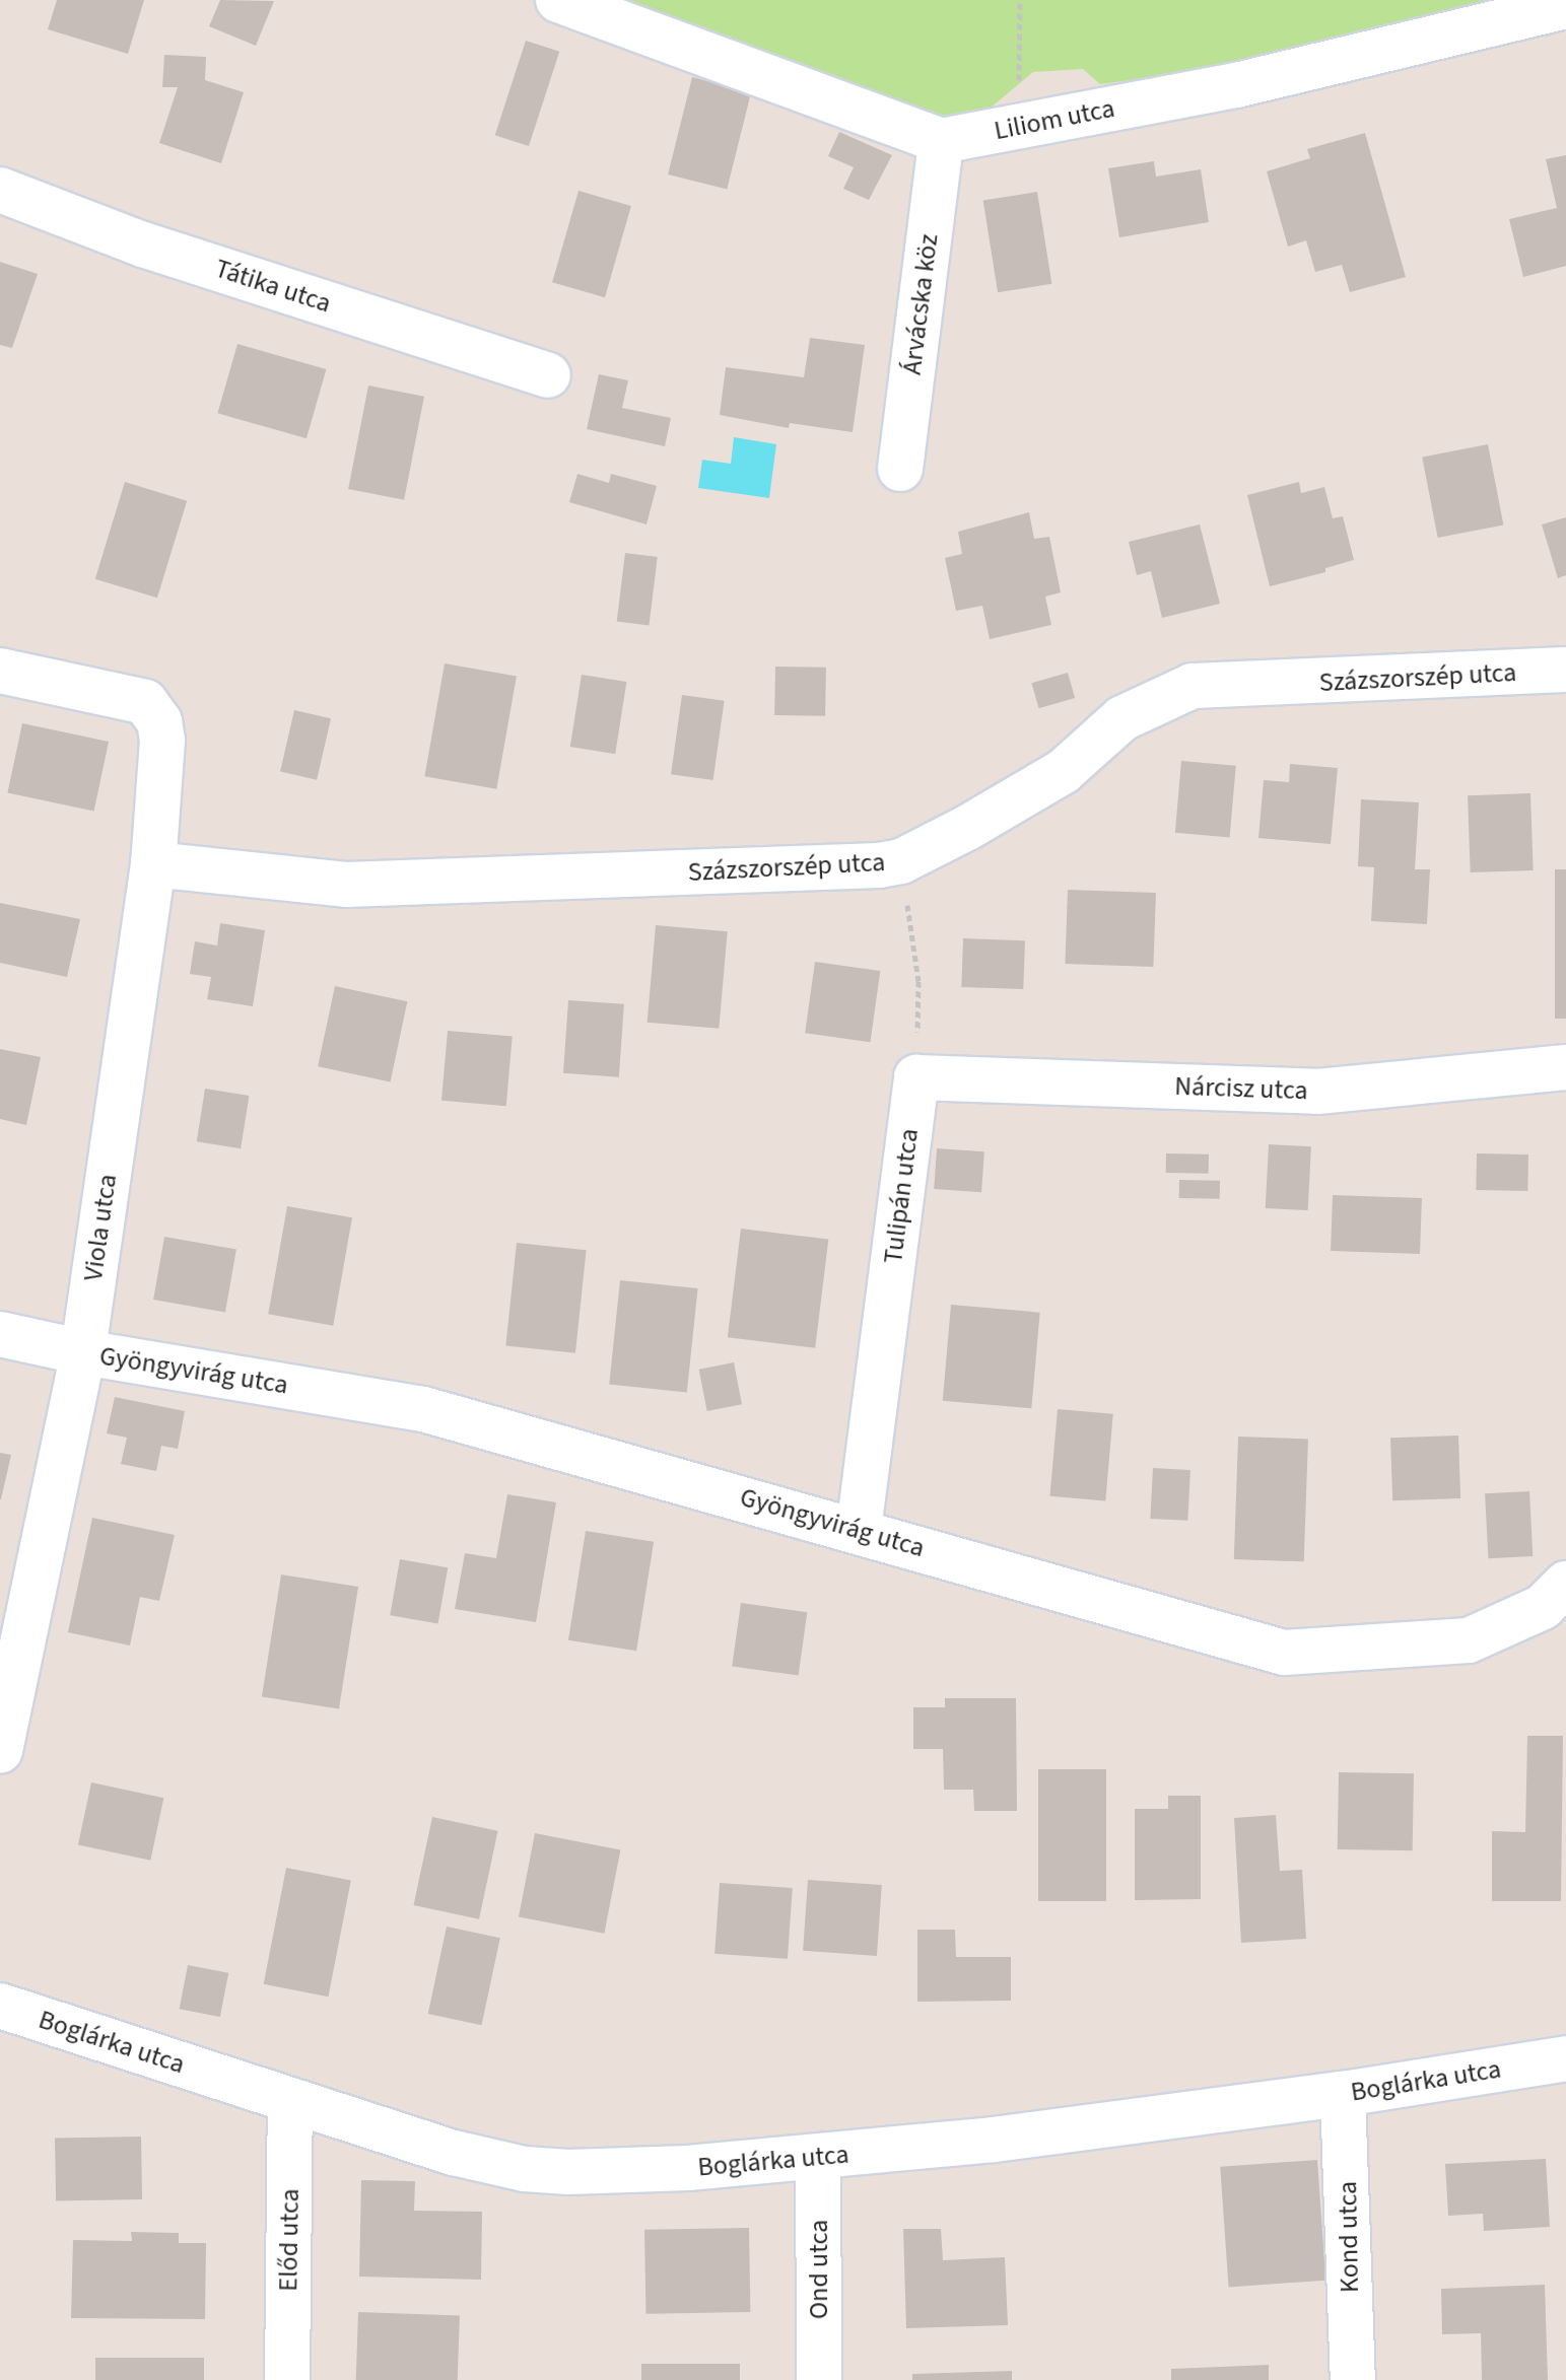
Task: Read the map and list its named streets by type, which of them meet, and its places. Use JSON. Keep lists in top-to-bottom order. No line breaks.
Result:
{"streets":{"street":["Liliom utca","Tátika utca","Árvácska köz","Százszorszép utca","Nárcisz utca","Tulipán utca","Viola utca","Gyöngyvirág utca","Boglárka utca","Kond utca","Előd utca","Ond utca"]},"crossings":[["Liliom utca","Árvácska köz"],["Százszorszép utca","Viola utca"],["Nárcisz utca","Tulipán utca"],["Tulipán utca","Gyöngyvirág utca"],["Viola utca","Gyöngyvirág utca"],["Boglárka utca","Kond utca"],["Boglárka utca","Előd utca"],["Boglárka utca","Ond utca"]]}
